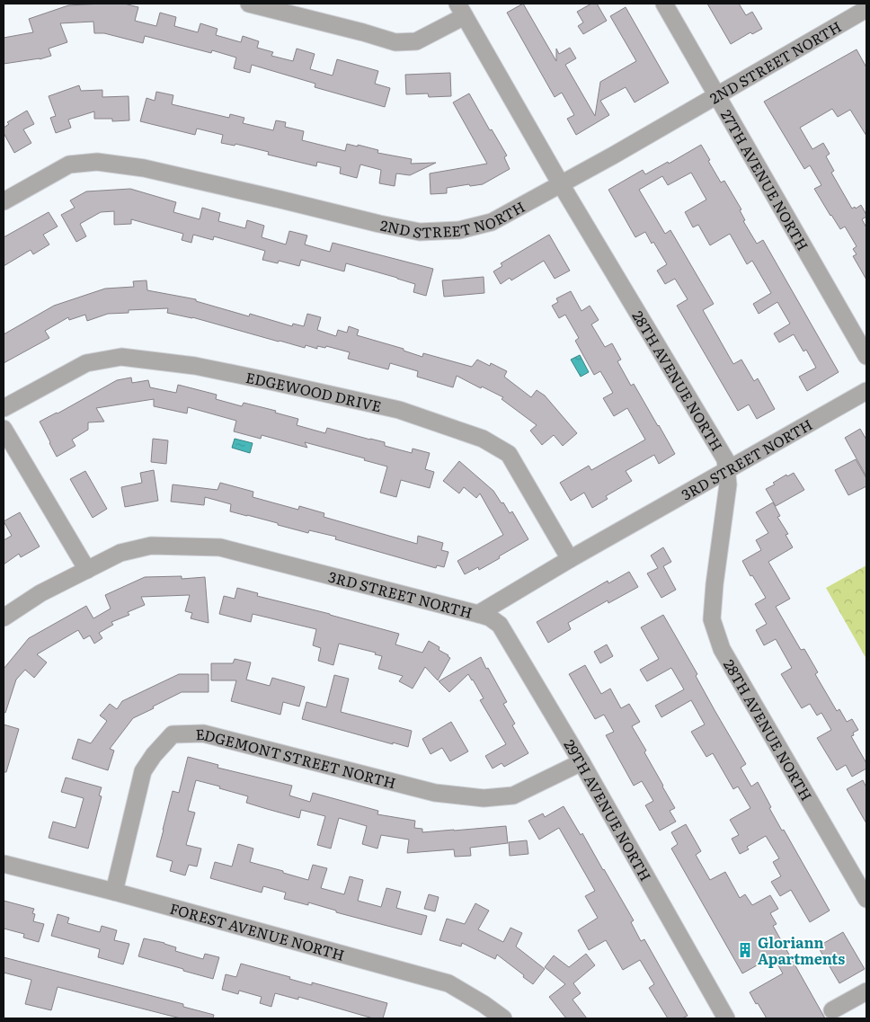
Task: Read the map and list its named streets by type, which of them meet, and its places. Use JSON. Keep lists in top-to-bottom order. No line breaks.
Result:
{"streets":{"street":["2ND STREET NORTH","27TH AVENUE NORTH","28TH AVENUE NORTH","EDGEWOOD DRIVE","3RD STREET NORTH","EDGEMONT STREET NORTH","29TH AVENUE NORTH","FOREST AVENUE NORTH"]},"crossings":[["2ND STREET NORTH","27TH AVENUE NORTH"],["2ND STREET NORTH","28TH AVENUE NORTH"],["28TH AVENUE NORTH","3RD STREET NORTH"],["EDGEWOOD DRIVE","3RD STREET NORTH"],["3RD STREET NORTH","29TH AVENUE NORTH"],["EDGEMONT STREET NORTH","29TH AVENUE NORTH"],["EDGEMONT STREET NORTH","FOREST AVENUE NORTH"]],"places":{"building":["Gloriann Apartments"]}}
